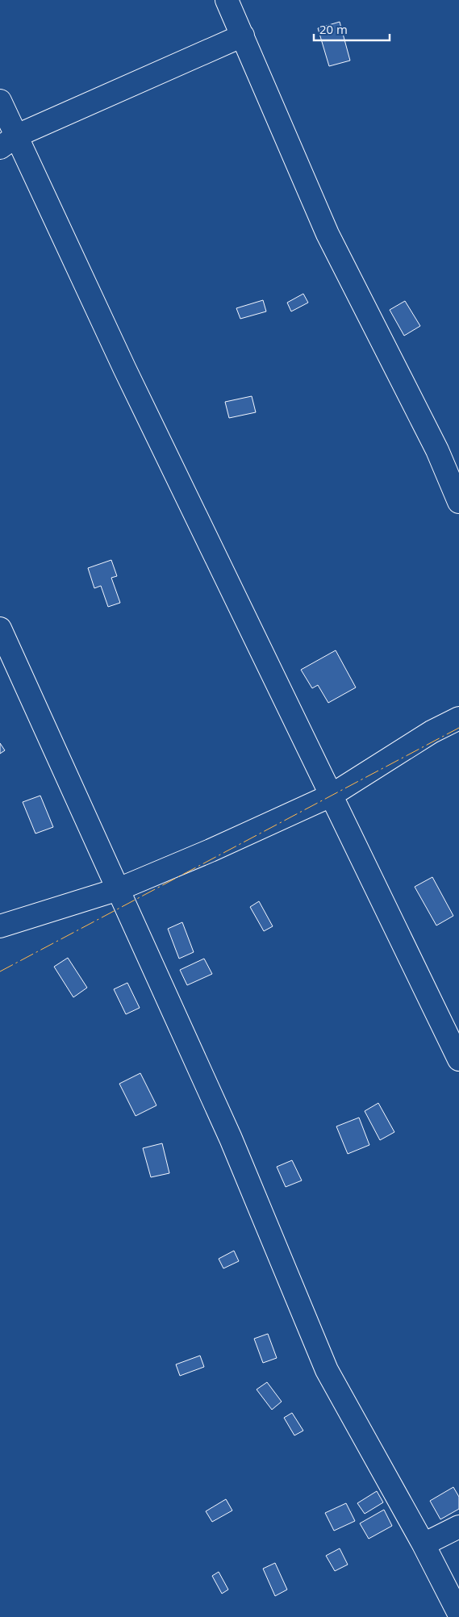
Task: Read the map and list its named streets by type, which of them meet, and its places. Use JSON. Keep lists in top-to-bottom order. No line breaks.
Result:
{"scale_bar":"20 m"}
